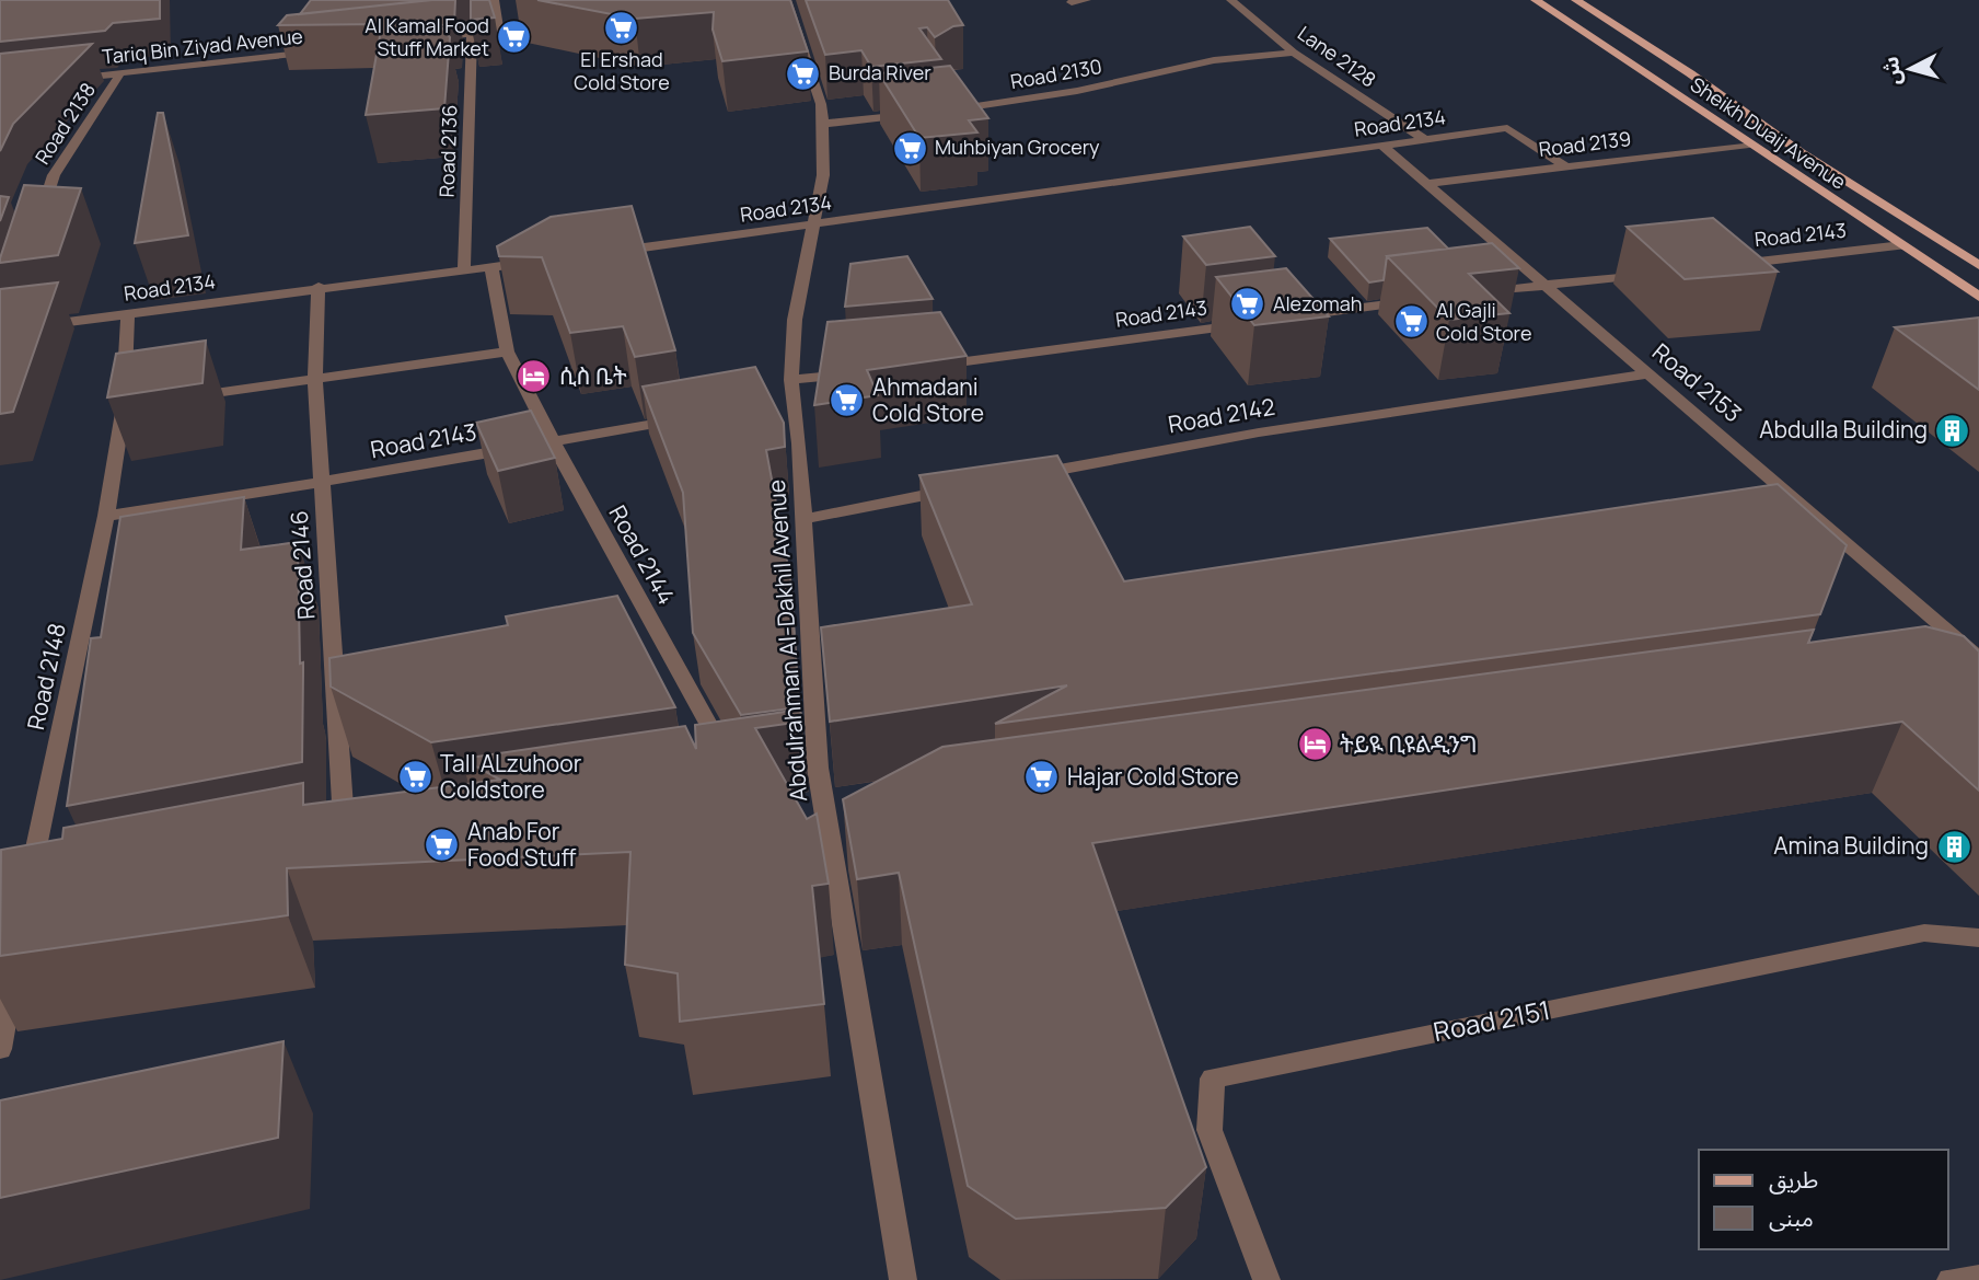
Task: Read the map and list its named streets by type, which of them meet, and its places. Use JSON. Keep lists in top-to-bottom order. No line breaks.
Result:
{"streets":{"main road":["Sheikh Duaij Avenue"],"street":["Tariq Bin Ziyad Avenue","Lane 2128","Road 2130","Road 2138","Road 2134","Road 2139","Road 2136","Road 2143","Road 2153","Road 2142","Road 2144","Road 2146","Abdulrahman Al-Dakhil Avenue","Road 2148","Road 2151"]},"crossings":[["Tariq Bin Ziyad Avenue","Road 2138"],["Lane 2128","Road 2130"],["Lane 2128","Road 2134"],["Road 2134","Road 2139"],["Road 2134","Road 2136"],["Road 2134","Road 2153"],["Road 2134","Road 2144"],["Road 2134","Road 2146"],["Road 2134","Abdulrahman Al-Dakhil Avenue"],["Road 2134","Road 2148"],["Sheikh Duaij Avenue","Road 2139"],["Sheikh Duaij Avenue","Road 2143"],["Road 2139","Road 2153"],["Road 2143","Road 2144"],["Road 2143","Road 2146"],["Road 2143","Road 2148"],["Road 2153","Road 2142"]],"places":{"supermarket":["El Ershad Cold Store","Al Kamal Food Stuff Market","Burda River","Muhbiyan Grocery","Alezomah","Al Gajli Cold Store","Ahmadani Cold Store","Tall ALzuhoor Coldstore","Hajar Cold Store","Anab For Food Stuff"],"hotel":["ሲስ ቤት","ትይዪ ቢዩልዲንግ"],"building":["Abdulla Building","Amina Building"]},"legend":["طريق","مبنى"],"north":"left"}
